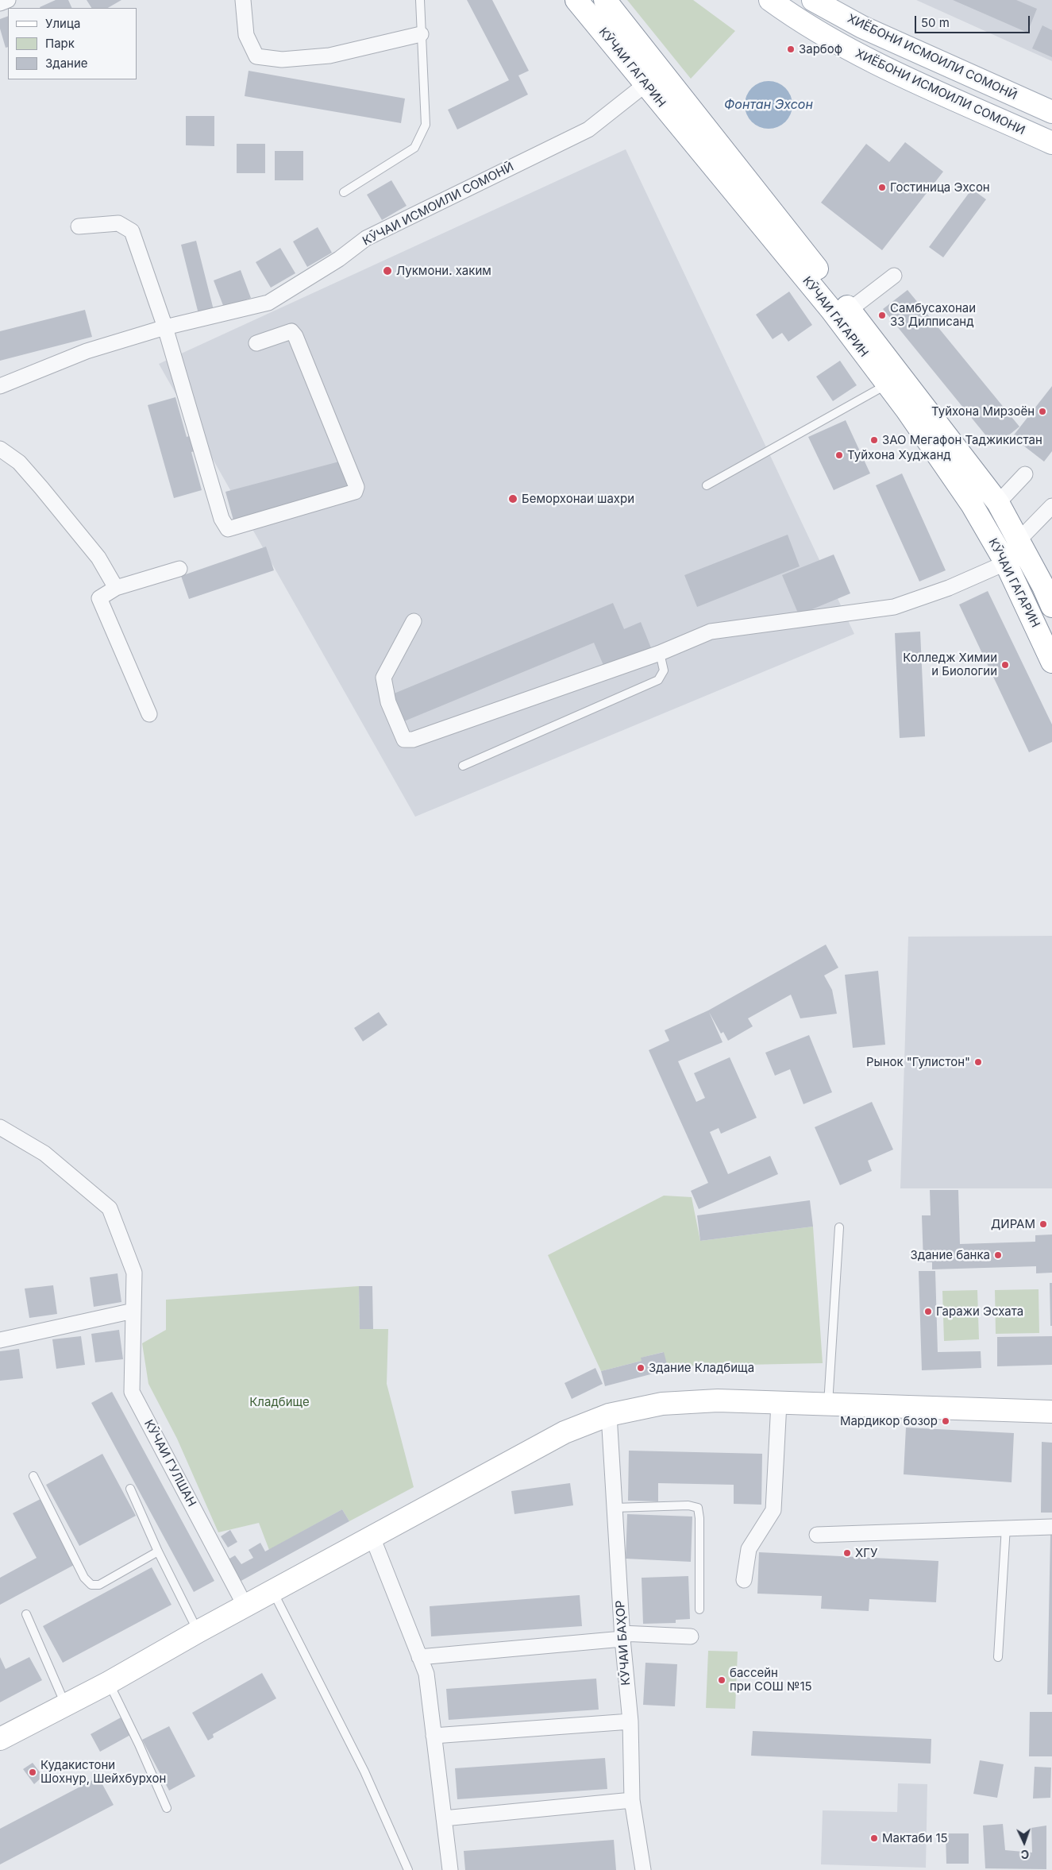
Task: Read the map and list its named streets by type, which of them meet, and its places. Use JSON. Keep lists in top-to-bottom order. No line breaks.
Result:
{"streets":{"main road":["ХИЁБОНИ ИСМОИЛИ СОМОНӢ","КӮЧАИ ГАГАРИН","ХИЁБОНИ ИСМОИЛИ СОМОНИ"],"street":["КӮЧАИ ИСМОИЛИ СОМОНӢ","КӮЧАИ ГУЛШАН","КӮЧАИ БАҲОР"]},"crossings":[["КӮЧАИ ГАГАРИН","КӮЧАИ ИСМОИЛИ СОМОНӢ"]],"water":["Фонтан Эхсон"],"parks":["Кладбище"],"places":["Зарбоф","Гостиница Эхсон","Лукмони. хаким","Самбусахонаи 33 Дилписанд","Туйхона Мирзоён","ЗАО Мегафон Таджикистан","Туйхона Худжанд","Беморхонаи шахри","Колледж Химии и Биологии","Рынок \"Гулистон\"","ДИРАМ","Здание банка","Гаражи Эсхата","Здание Кладбища","Мардикор бозор","ХГУ","бассейн при СОШ №15","Кудакистони Шохнур, Шейхбурхон","Мактаби 15"],"legend":["Улица","Парк","Здание"],"scale_bar":"50 m","north":"bottom"}
